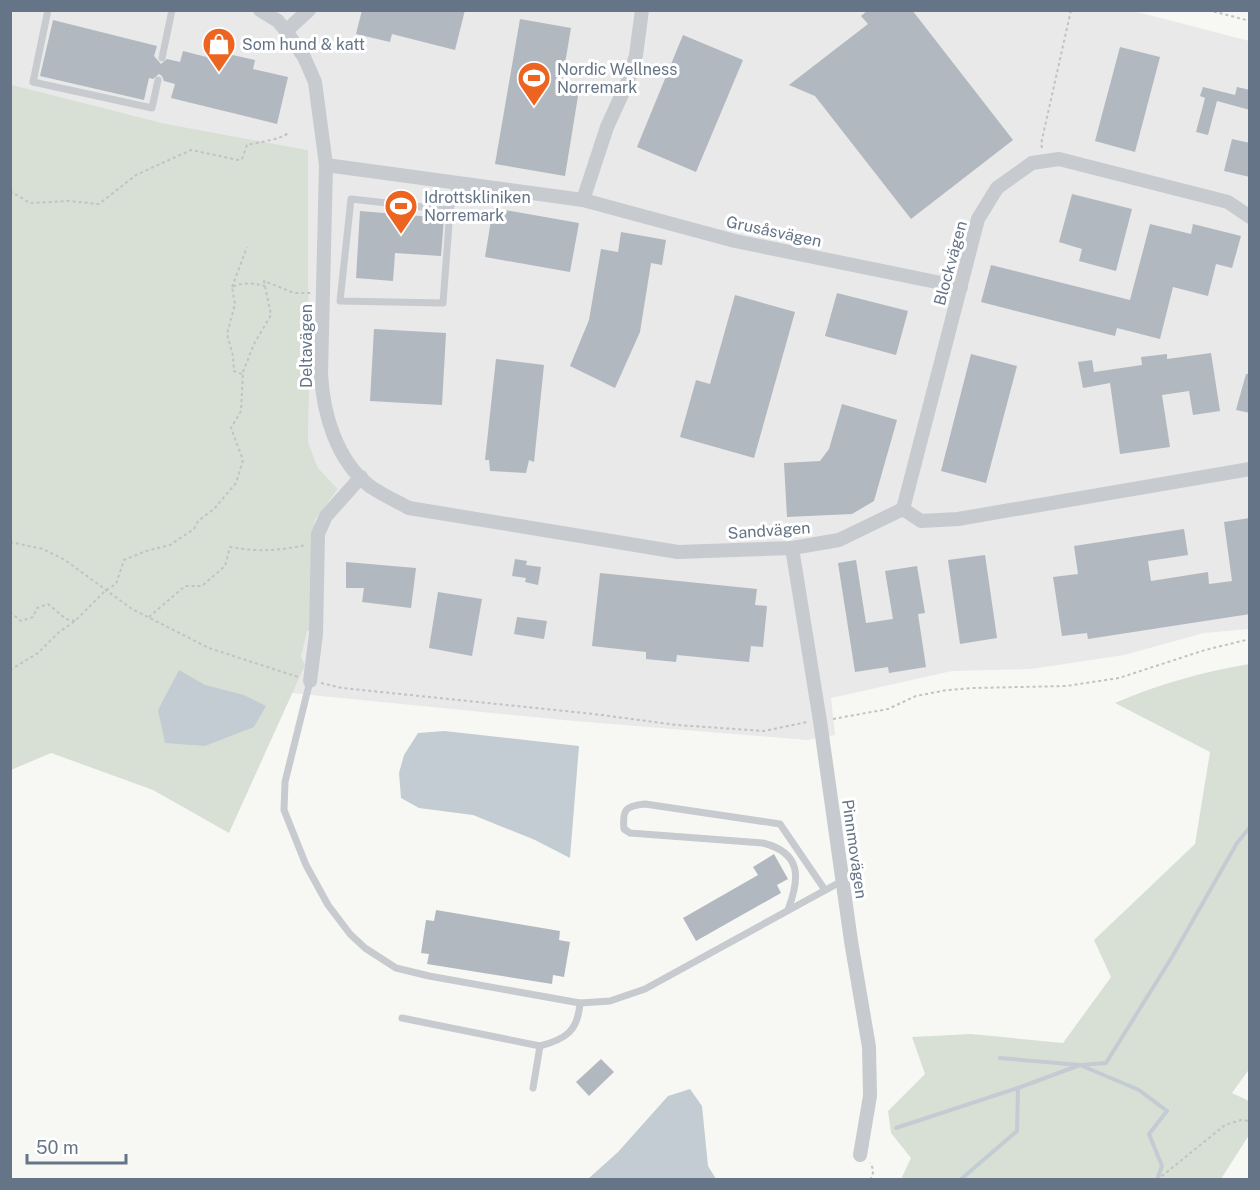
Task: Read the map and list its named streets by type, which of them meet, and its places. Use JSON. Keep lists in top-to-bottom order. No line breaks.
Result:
{"streets":{"street":["Grusåsvägen","Blockvägen","Deltavägen","Sandvägen","Pinnmovägen"]},"crossings":[["Grusåsvägen","Blockvägen"],["Grusåsvägen","Deltavägen"],["Blockvägen","Sandvägen"],["Deltavägen","Sandvägen"],["Sandvägen","Pinnmovägen"]],"places":{"shop":["Som hund & katt"],"sports":["Nordic Wellness Norremark","Idrottskliniken Norremark"]},"scale_bar":"50 m"}
